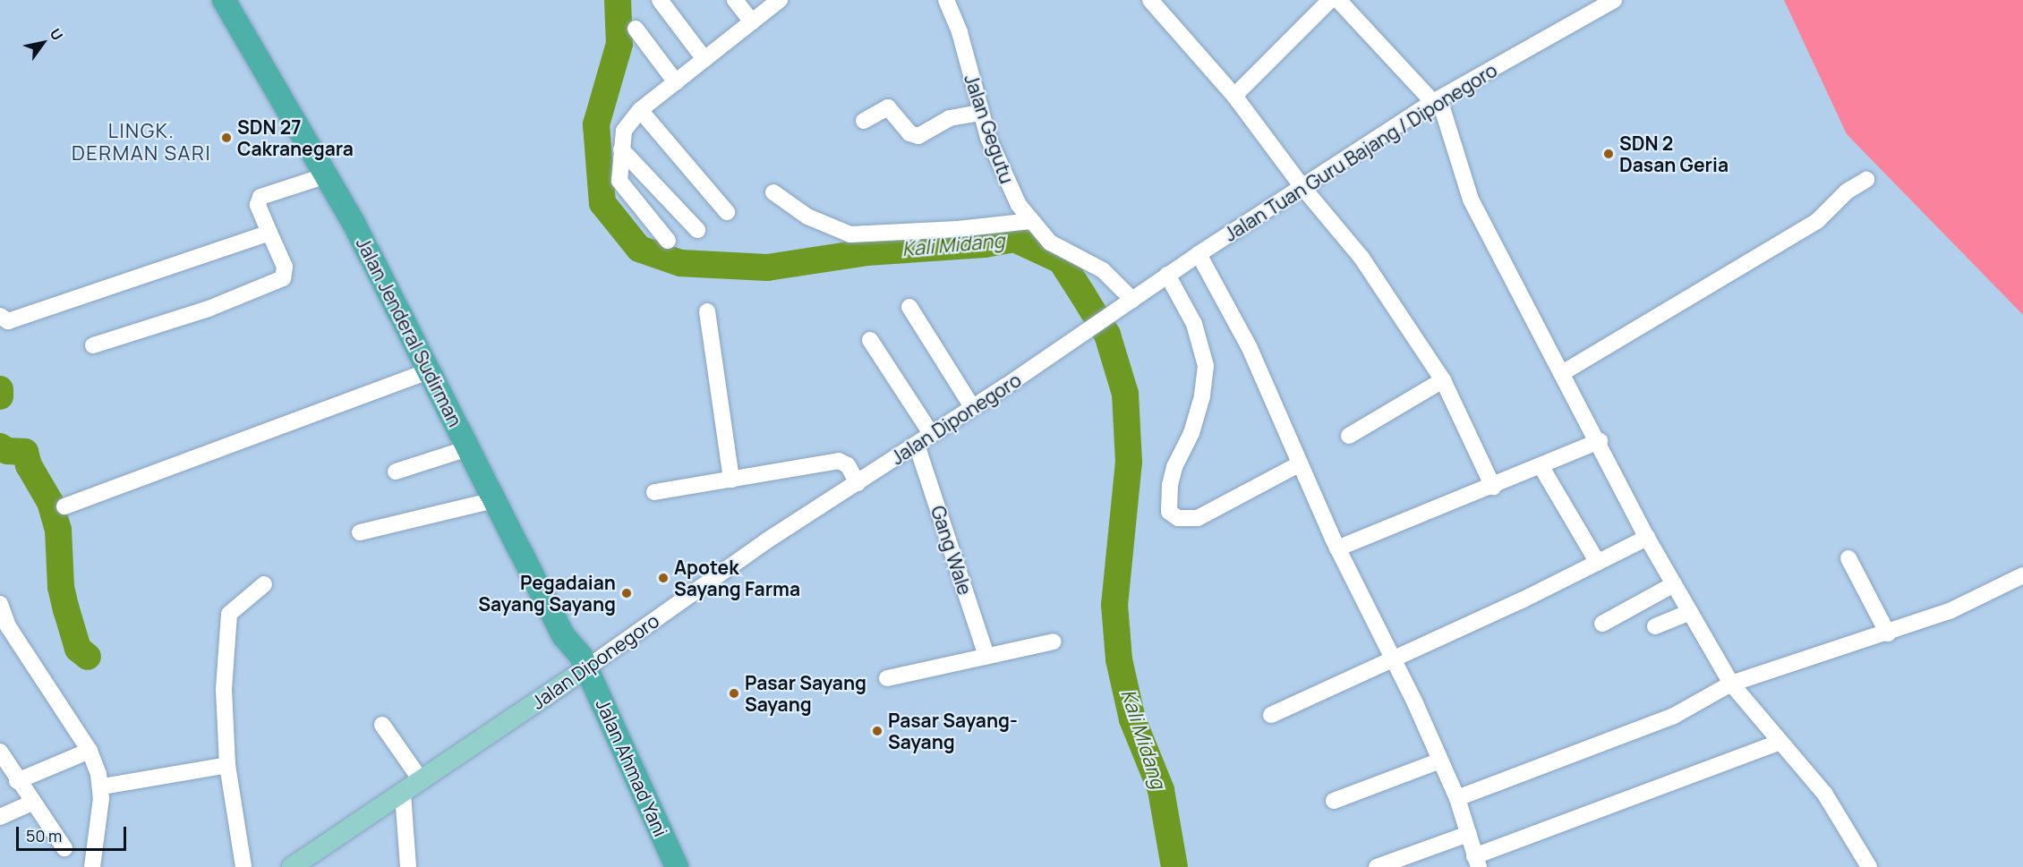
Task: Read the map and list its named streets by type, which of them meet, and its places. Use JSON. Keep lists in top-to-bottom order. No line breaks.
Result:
{"streets":{"highway":["Jalan Jenderal Sudirman","Jalan Ahmad Yani"],"main road":["Jalan Diponegoro"],"street":["Jalan Gegutu","Jalan Tuan Guru Bajang / Diponegoro","Gang Wale"]},"crossings":[["Jalan Gegutu","Jalan Tuan Guru Bajang / Diponegoro"],["Jalan Tuan Guru Bajang / Diponegoro","Jalan Diponegoro"],["Jalan Jenderal Sudirman","Jalan Diponegoro"],["Jalan Jenderal Sudirman","Jalan Ahmad Yani"],["Jalan Diponegoro","Gang Wale"],["Jalan Diponegoro","Jalan Ahmad Yani"]],"districts":["LINGK. DERMAN SARI"],"water":["Kali Midang"],"places":["SDN 27 Cakranegara","SDN 2 Dasan Geria","Apotek Sayang Farma","Pegadaian Sayang Sayang","Pasar Sayang Sayang","Pasar Sayang- Sayang"],"scale_bar":"50 m","north":"top right"}
